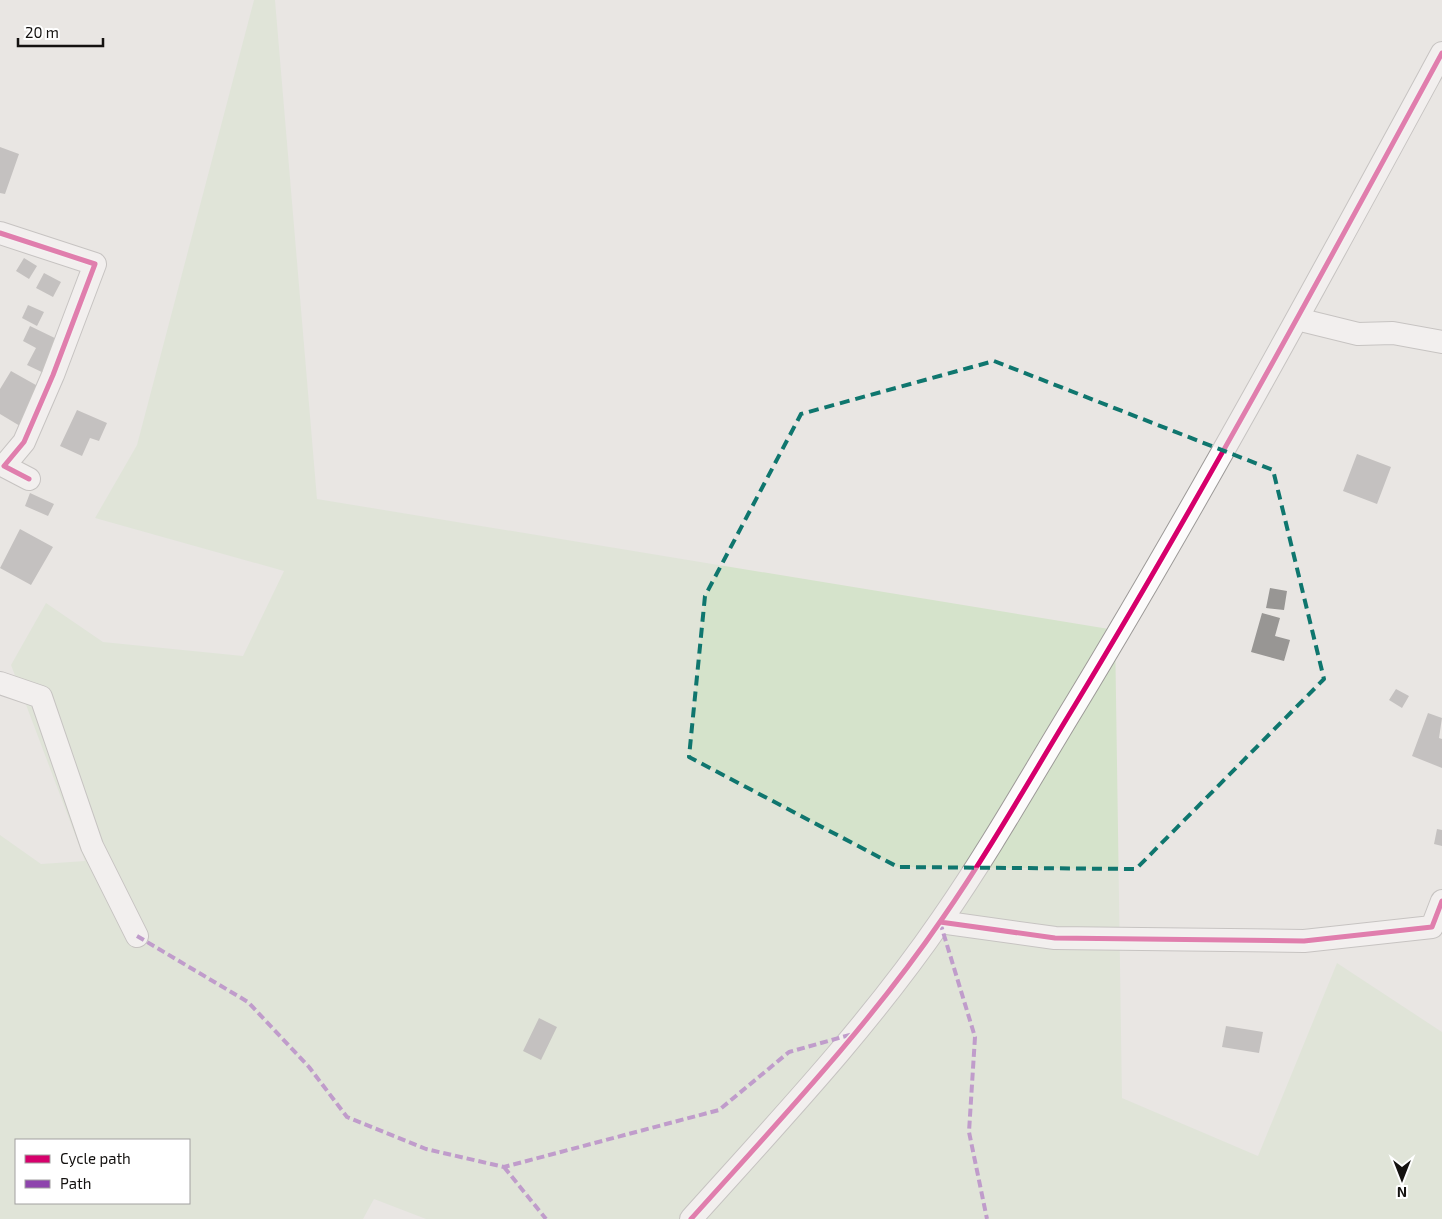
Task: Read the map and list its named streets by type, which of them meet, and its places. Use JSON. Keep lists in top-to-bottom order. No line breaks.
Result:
{"legend":["Cycle path","Path"],"scale_bar":"20 m","north":"bottom"}
